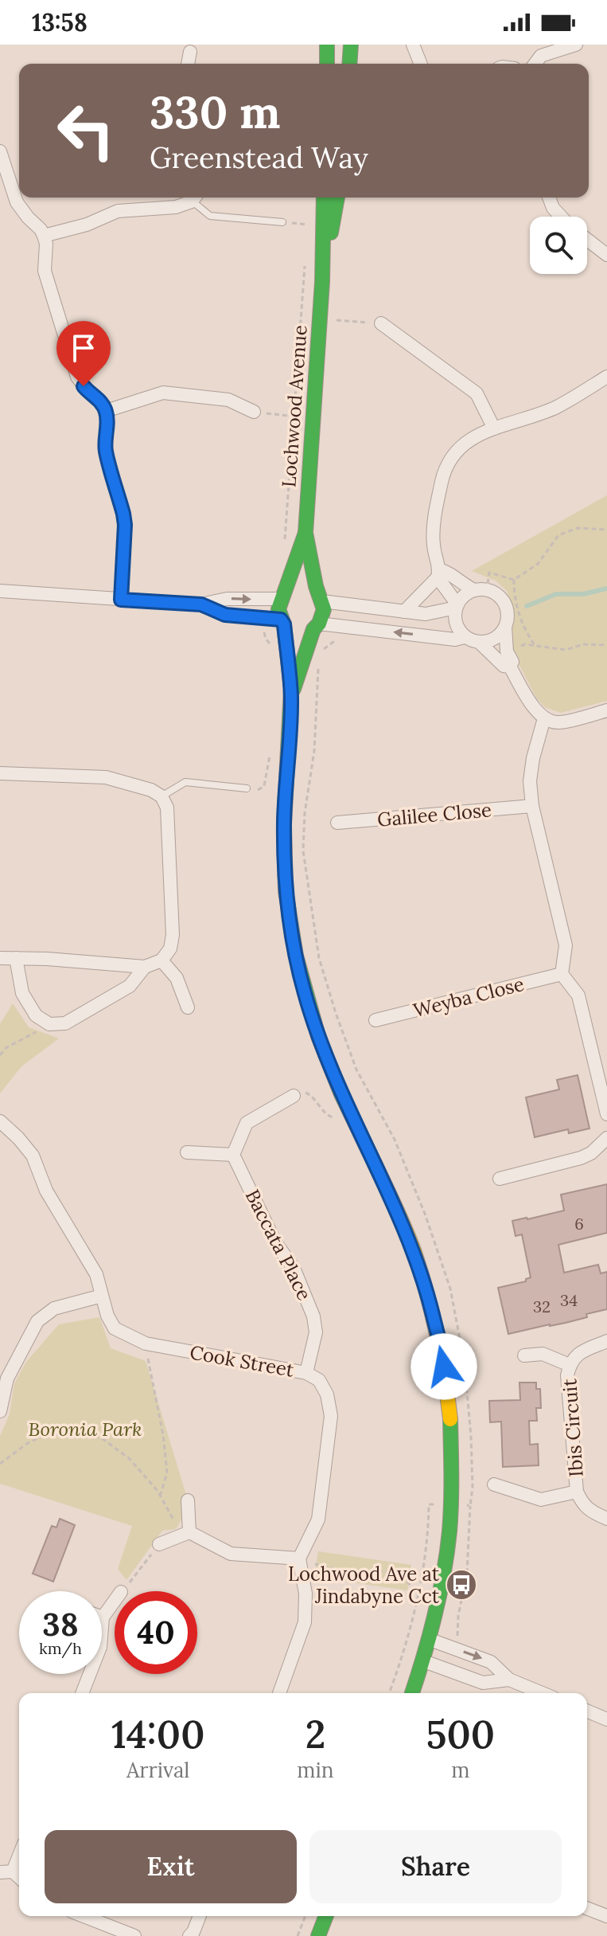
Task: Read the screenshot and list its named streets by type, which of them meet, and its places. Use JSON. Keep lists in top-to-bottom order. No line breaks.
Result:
{"streets":{"street":["Lochwood Avenue","Galilee Close","Weyba Close","Baccata Place","Cook Street","Ibis Circuit"]},"crossings":[["Baccata Place","Cook Street"]],"parks":["Boronia Park"],"places":{"bus stop":["Lochwood Ave at Jindabyne Cct"]},"house_numbers":["6","34","32"],"page":{"status":"13:58","turn":["330 m","Greenstead Way"],"speed":"38 km/h","limit":"40","eta":["14:00","Arrival","2","min","500","m"],"buttons":["Exit","Share"]}}
